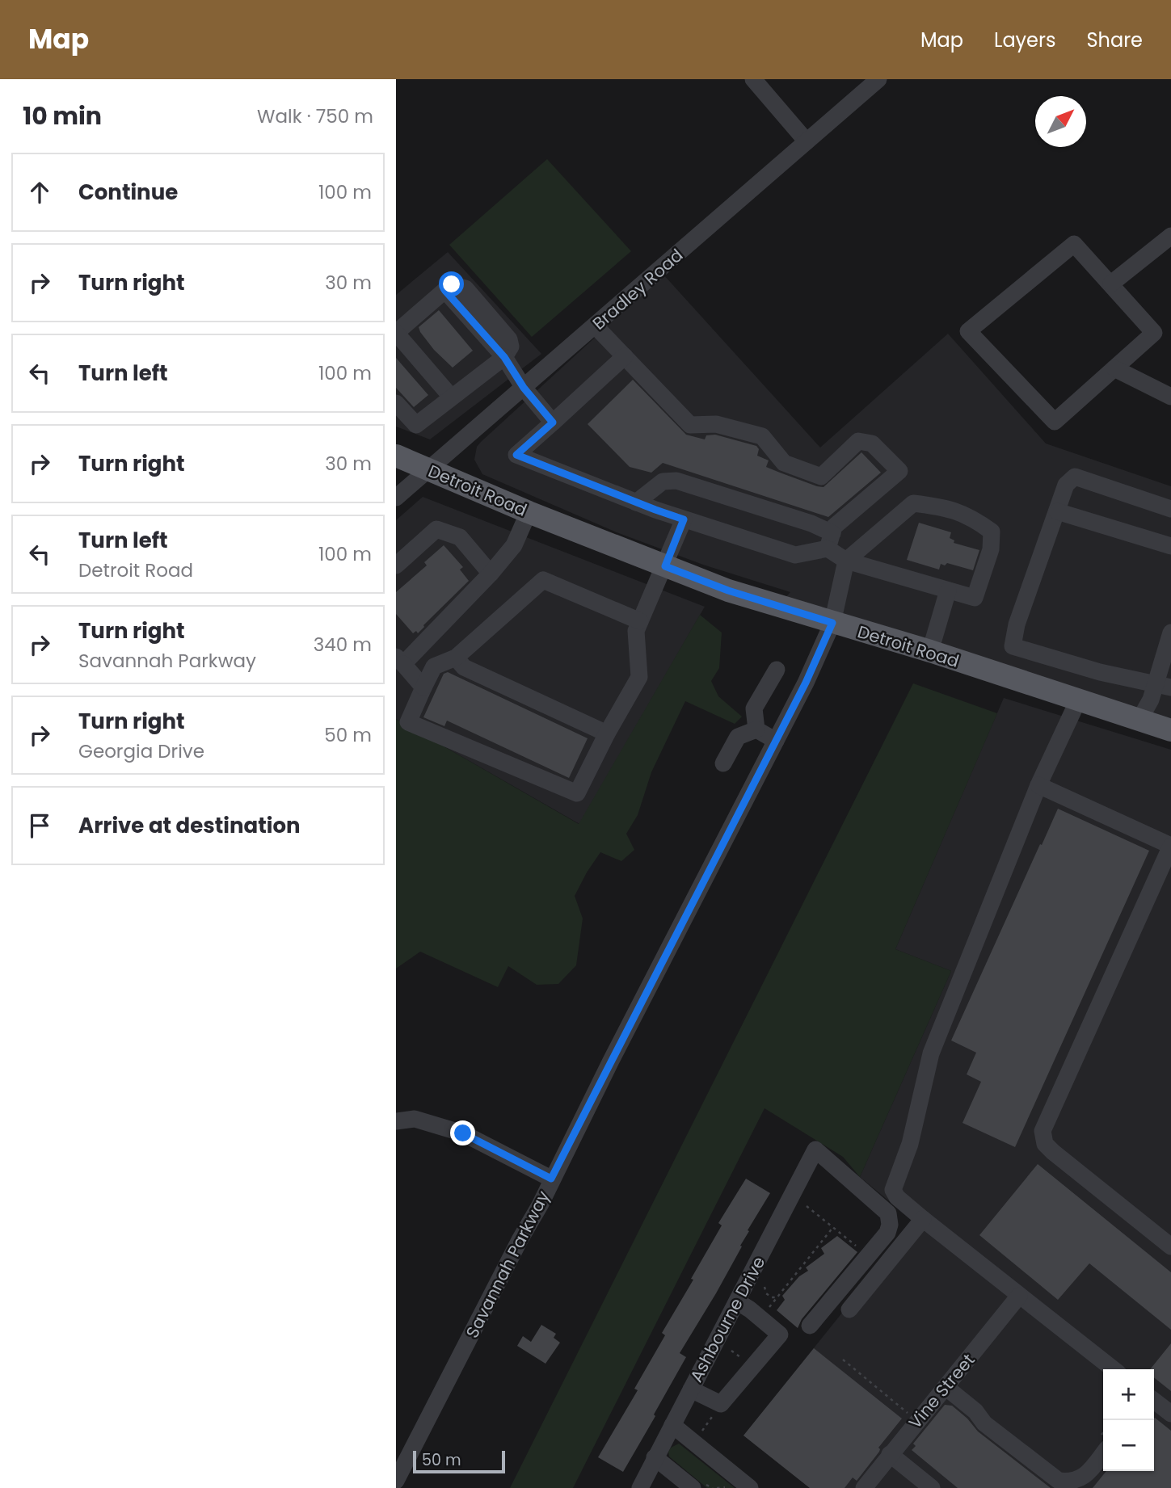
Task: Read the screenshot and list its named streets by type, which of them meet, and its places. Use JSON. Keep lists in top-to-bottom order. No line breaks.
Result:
{"streets":{"main road":["Detroit Road"],"street":["Bradley Road","Savannah Parkway","Ashbourne Drive","Vine Street"]},"crossings":[["Bradley Road","Detroit Road"],["Detroit Road","Savannah Parkway"]],"scale_bar":"50 m","north":"top right","page":{"header":"Map","nav":["Map","Layers","Share"],"heading":["10 min","Walk · 750 m"],"list":[["Continue","100 m"],["Turn right","30 m"],["Turn left","100 m"],["Turn right","30 m"],["Turn left","Detroit Road","100 m"],["Turn right","Savannah Parkway","340 m"],["Turn right","Georgia Drive","50 m"],"Arrive at destination"],"map_buttons":["+","−"],"scale":"50 m"}}
